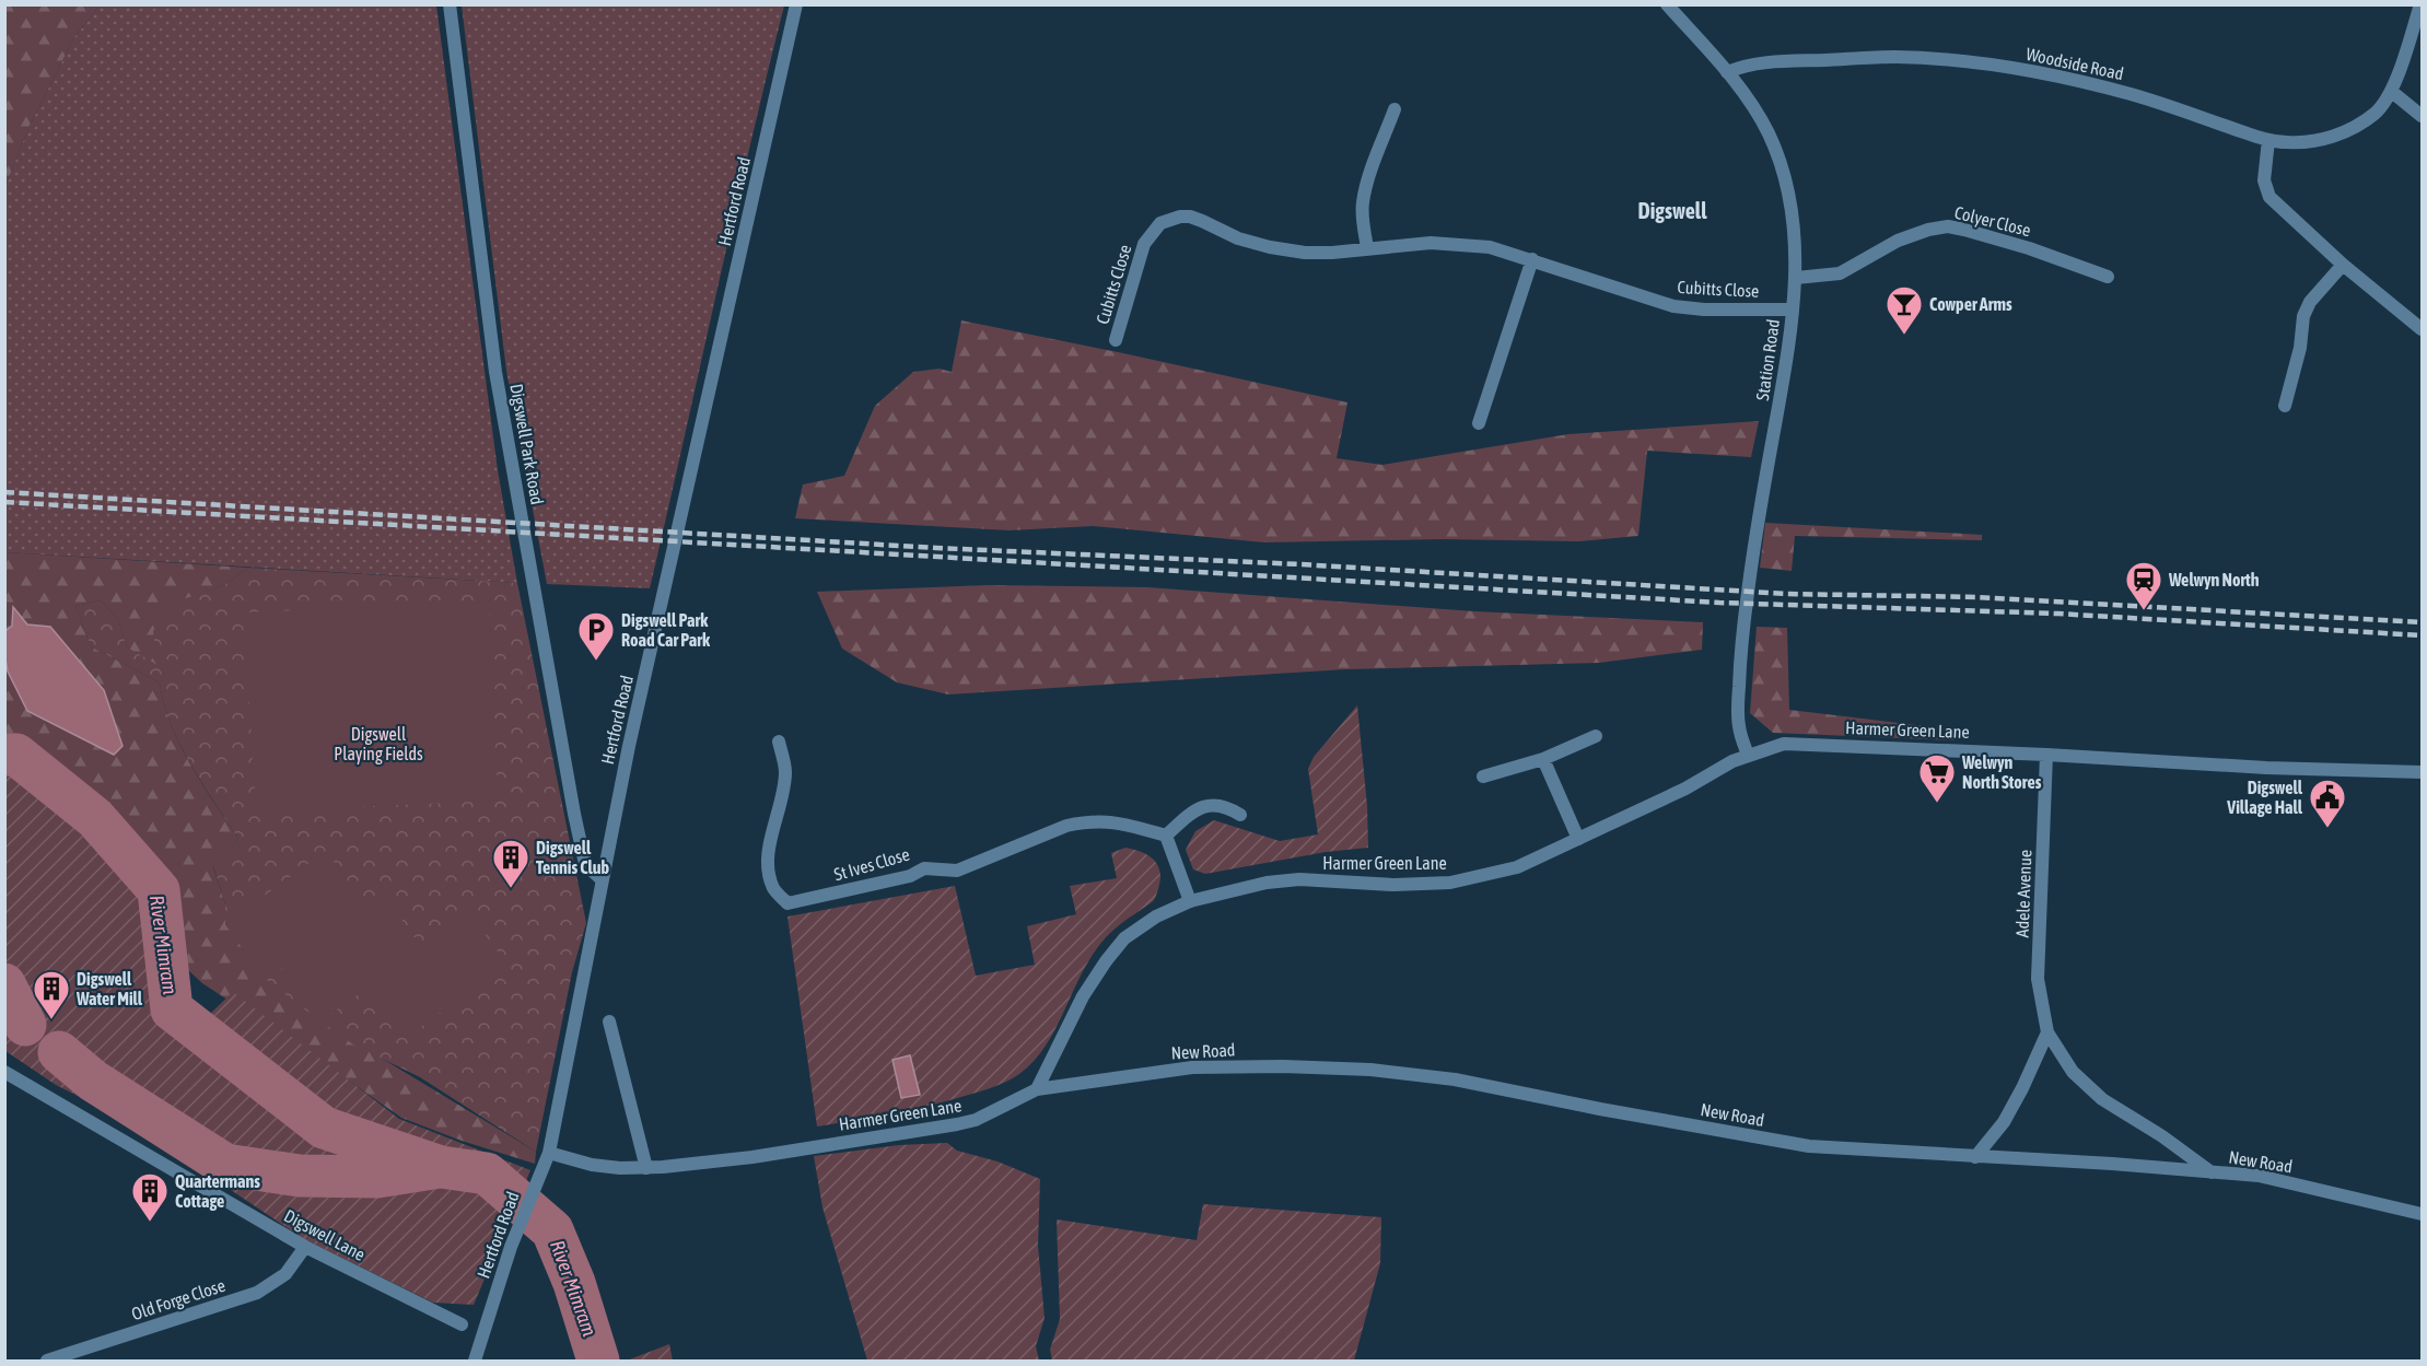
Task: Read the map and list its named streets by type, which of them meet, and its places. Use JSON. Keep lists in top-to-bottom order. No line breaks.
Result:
{"streets":{"street":["Woodside Road","Hertford Road","Colyer Close","Cubitts Close","Station Road","Digswell Park Road","Harmer Green Lane","St Ives Close","Adele Avenue","New Road","Digswell Lane","Old Forge Close"]},"crossings":[["Woodside Road","Station Road"],["Hertford Road","Digswell Park Road"],["Hertford Road","Harmer Green Lane"],["Colyer Close","Station Road"],["Cubitts Close","Station Road"],["Station Road","Harmer Green Lane"],["Harmer Green Lane","Adele Avenue"],["Harmer Green Lane","New Road"],["Adele Avenue","New Road"],["Digswell Lane","Old Forge Close"]],"districts":["Digswell"],"water":["River Mimram"],"parks":["Digswell Playing Fields"],"places":{"bar":["Cowper Arms"],"station":["Welwyn North"],"parking":["Digswell Park Road Car Park"],"supermarket":["Welwyn North Stores"],"public building":["Digswell Village Hall"],"building":["Digswell Tennis Club","Digswell Water Mill","Quartermans Cottage"]}}
